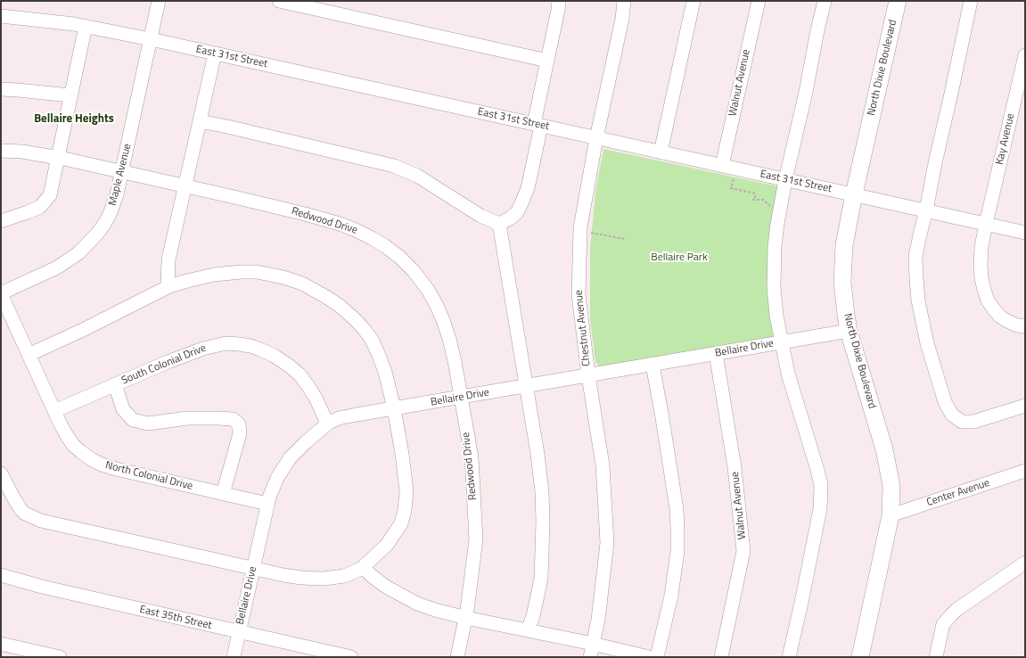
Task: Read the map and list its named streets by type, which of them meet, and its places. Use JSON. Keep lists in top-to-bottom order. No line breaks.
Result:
{"streets":{"main road":["North Dixie Boulevard"],"street":["East 31st Street","Walnut Avenue","Kay Avenue","Maple Avenue","Redwood Drive","Chestnut Avenue","Bellaire Drive","South Colonial Drive","North Colonial Drive","Center Avenue","East 35th Street"]},"crossings":[["East 31st Street","North Dixie Boulevard"],["East 31st Street","Walnut Avenue"],["East 31st Street","Kay Avenue"],["East 31st Street","Maple Avenue"],["East 31st Street","Chestnut Avenue"],["North Dixie Boulevard","Bellaire Drive"],["North Dixie Boulevard","Center Avenue"],["Walnut Avenue","Bellaire Drive"],["Maple Avenue","Redwood Drive"],["Maple Avenue","North Colonial Drive"],["Redwood Drive","Bellaire Drive"],["Chestnut Avenue","Bellaire Drive"],["Bellaire Drive","South Colonial Drive"],["Bellaire Drive","North Colonial Drive"],["Bellaire Drive","East 35th Street"],["South Colonial Drive","North Colonial Drive"]],"districts":["Bellaire Heights"],"parks":["Bellaire Park"]}
